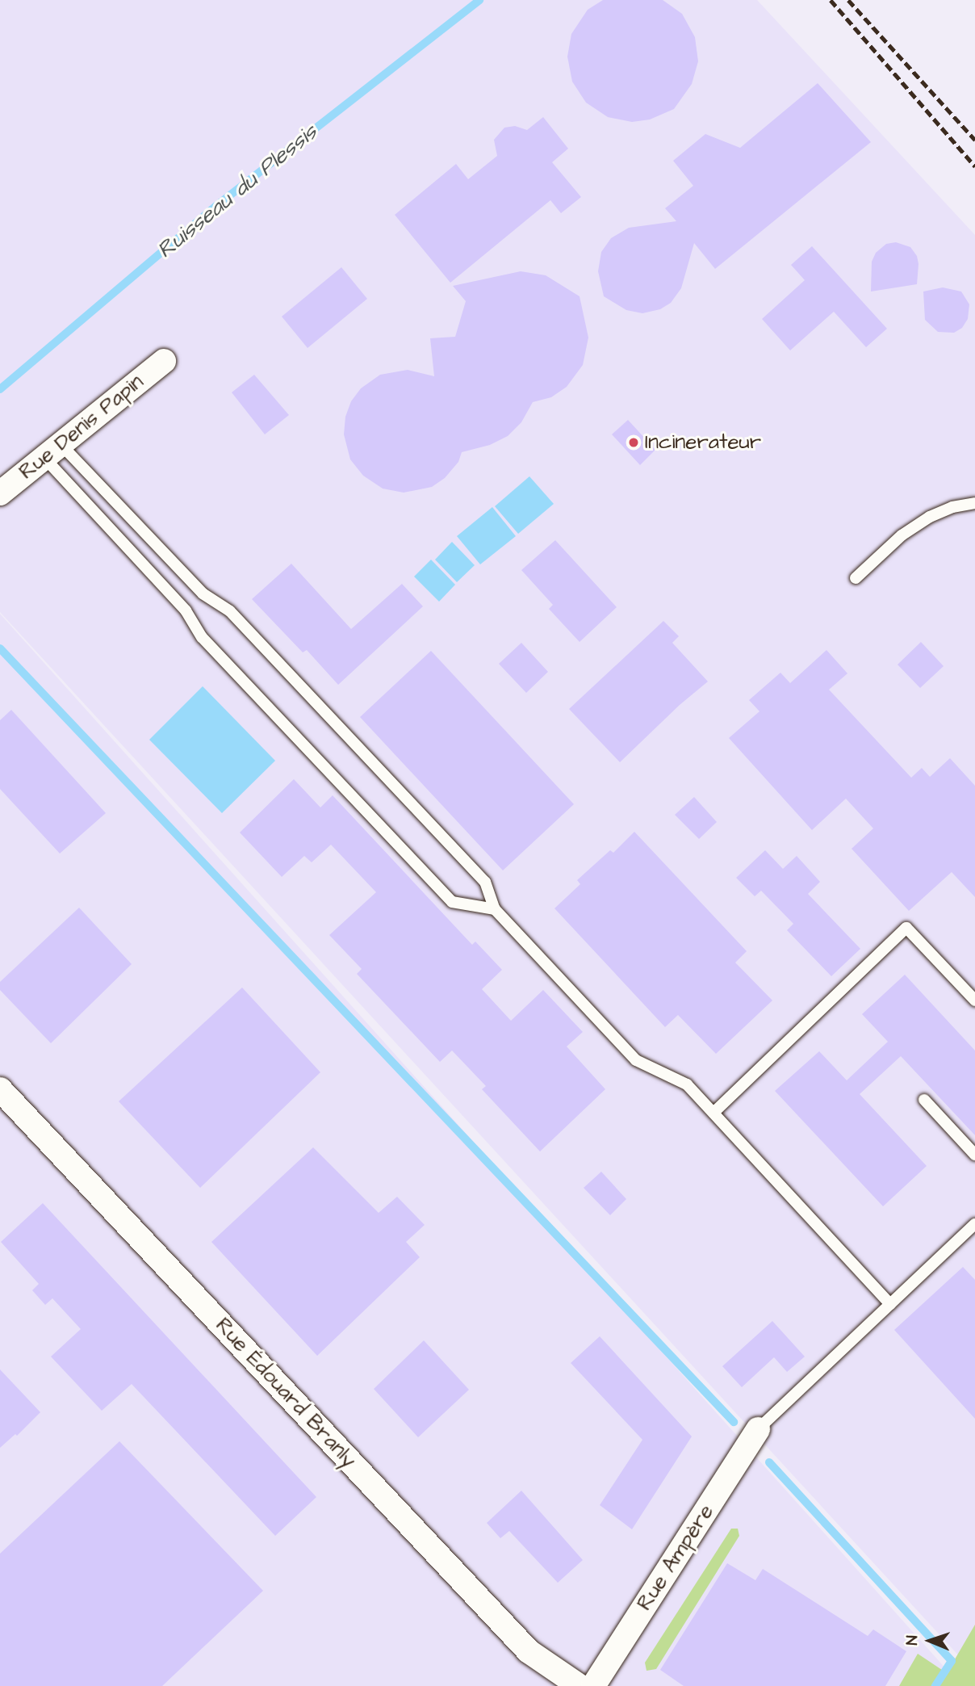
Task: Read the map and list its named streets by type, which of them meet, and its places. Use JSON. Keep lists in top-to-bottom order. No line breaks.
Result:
{"streets":{"street":["Rue Denis Papin","Rue Édouard Branly","Rue Ampère"]},"water":["Ruisseau du Plessis"],"places":["Incinerateur"],"north":"left"}
